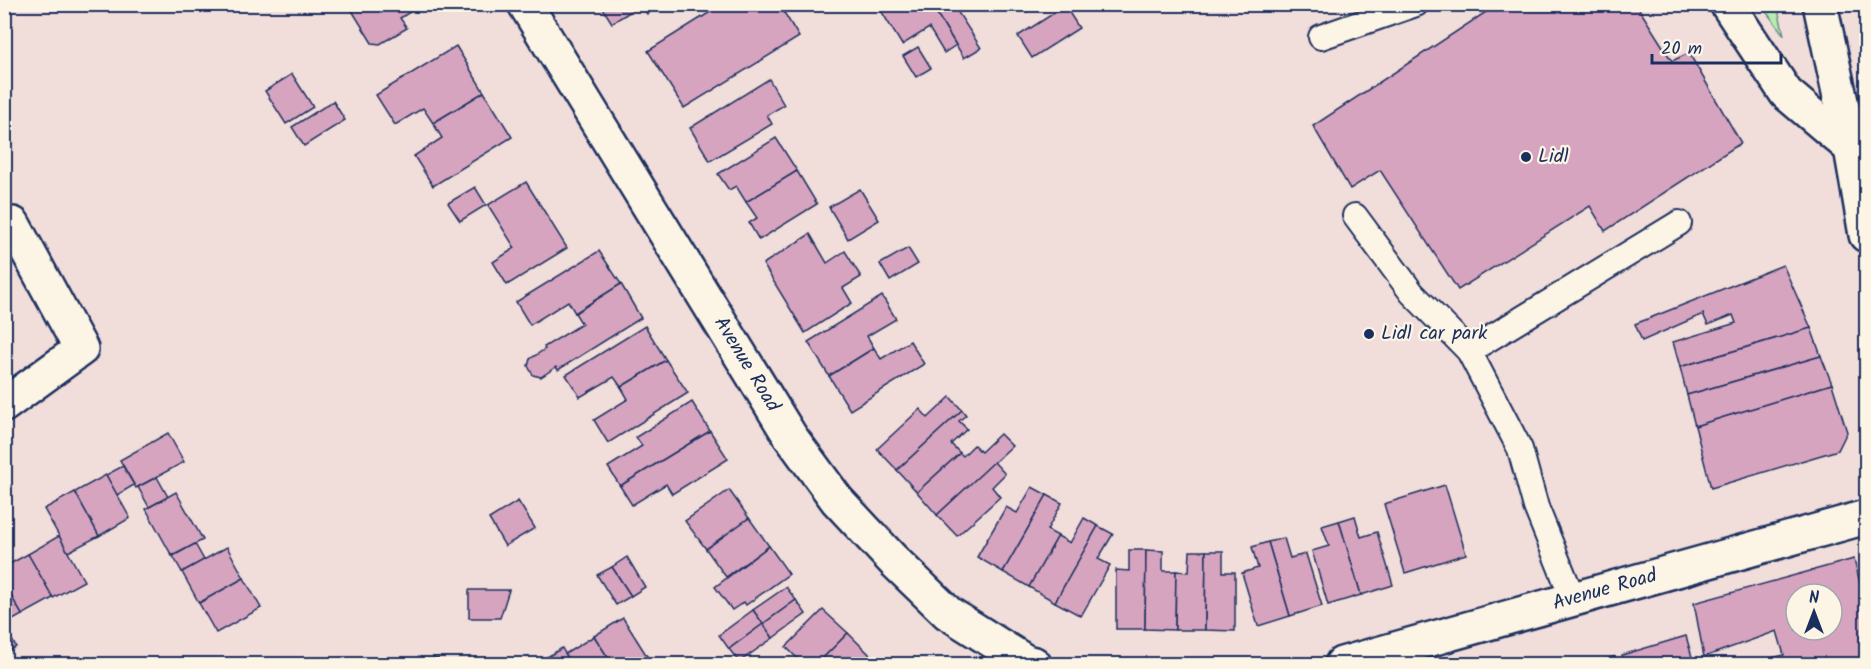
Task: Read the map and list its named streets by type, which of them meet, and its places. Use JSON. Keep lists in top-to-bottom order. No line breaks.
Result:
{"streets":{"street":["Avenue Road"]},"places":["Lidl","Lidl car park"],"scale_bar":"20 m","north":"top"}
